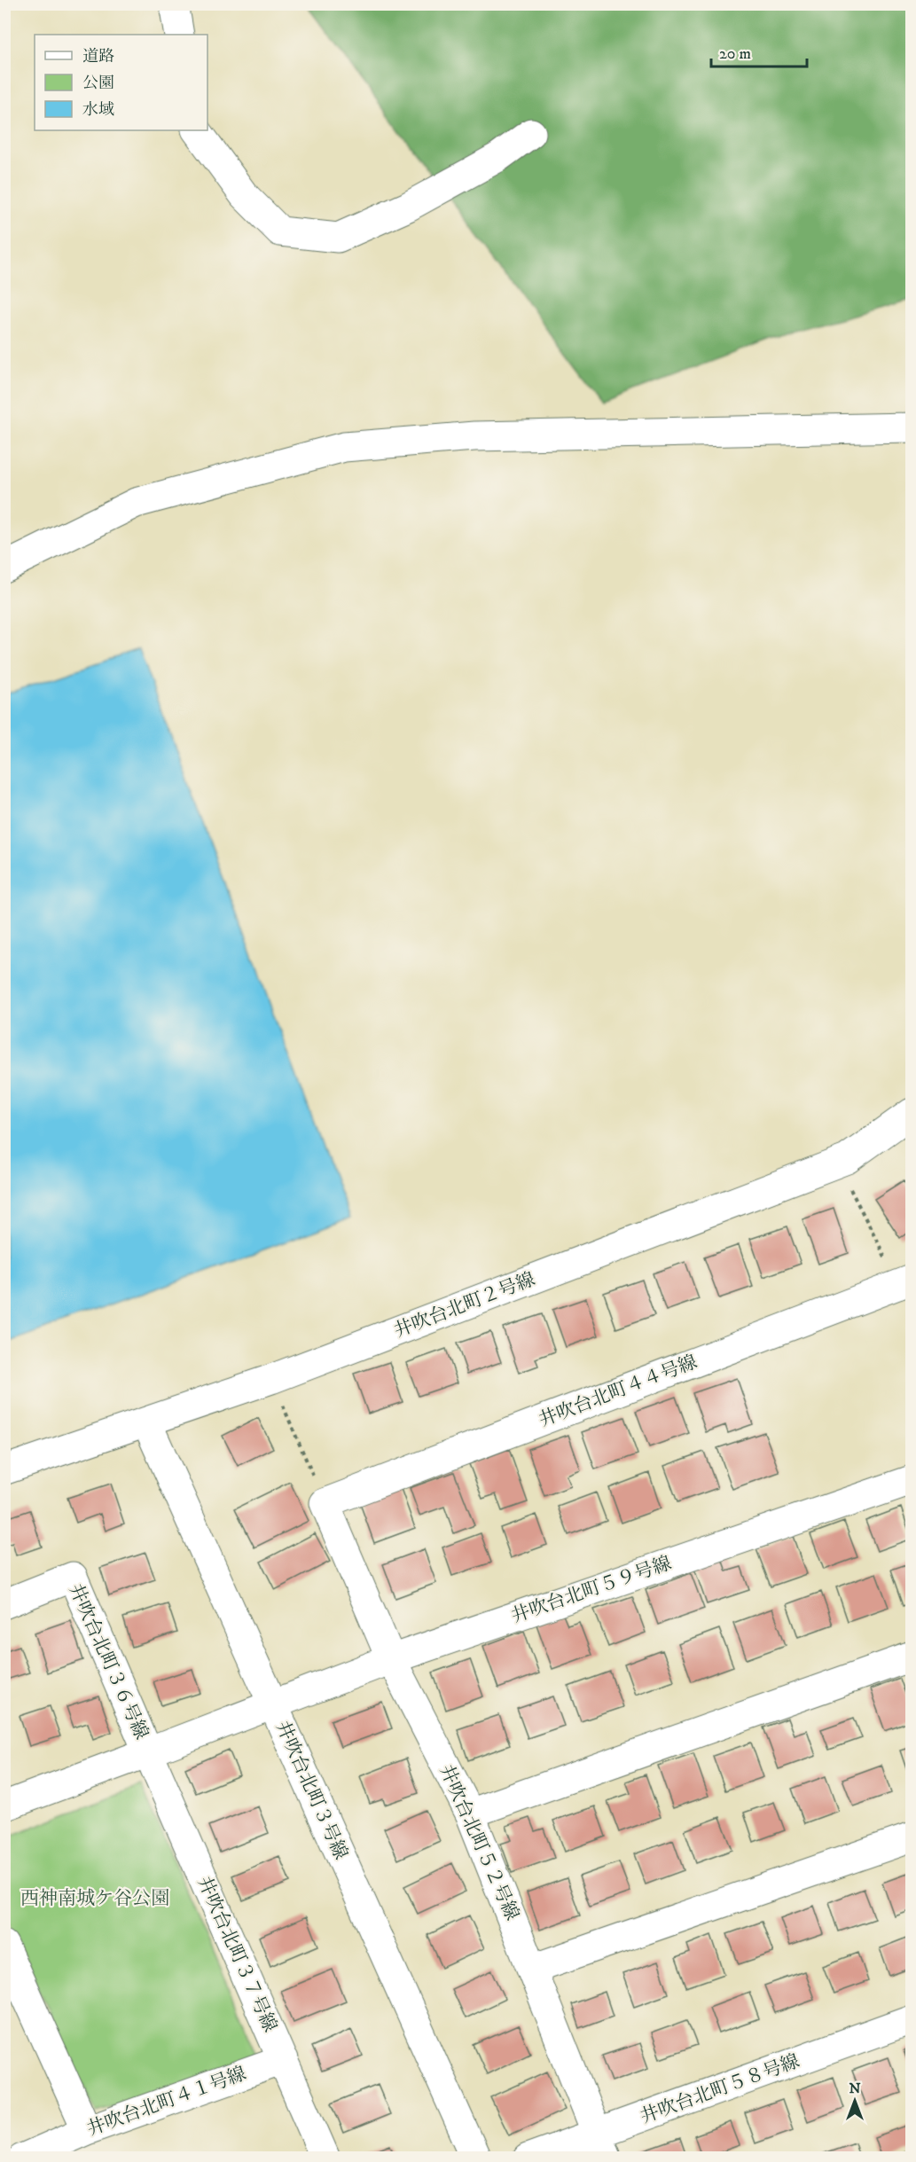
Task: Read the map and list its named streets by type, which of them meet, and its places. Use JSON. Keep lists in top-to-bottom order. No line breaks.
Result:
{"streets":{"street":["井吹台北町２号線","井吹台北町４４号線","井吹台北町５９号線","井吹台北町３６号線","井吹台北町３号線","井吹台北町５２号線","井吹台北町３７号線","井吹台北町５８号線","井吹台北町４１号線"]},"crossings":[["井吹台北町２号線","井吹台北町３号線"],["井吹台北町４４号線","井吹台北町５２号線"],["井吹台北町５９号線","井吹台北町３６号線"],["井吹台北町５９号線","井吹台北町３号線"],["井吹台北町５９号線","井吹台北町５２号線"],["井吹台北町３６号線","井吹台北町３号線"],["井吹台北町３６号線","井吹台北町３７号線"],["井吹台北町５２号線","井吹台北町５８号線"],["井吹台北町３７号線","井吹台北町４１号線"]],"parks":["西神南城ケ谷公園"],"legend":["道路","公園","水域"],"scale_bar":"20 m","north":"top"}
